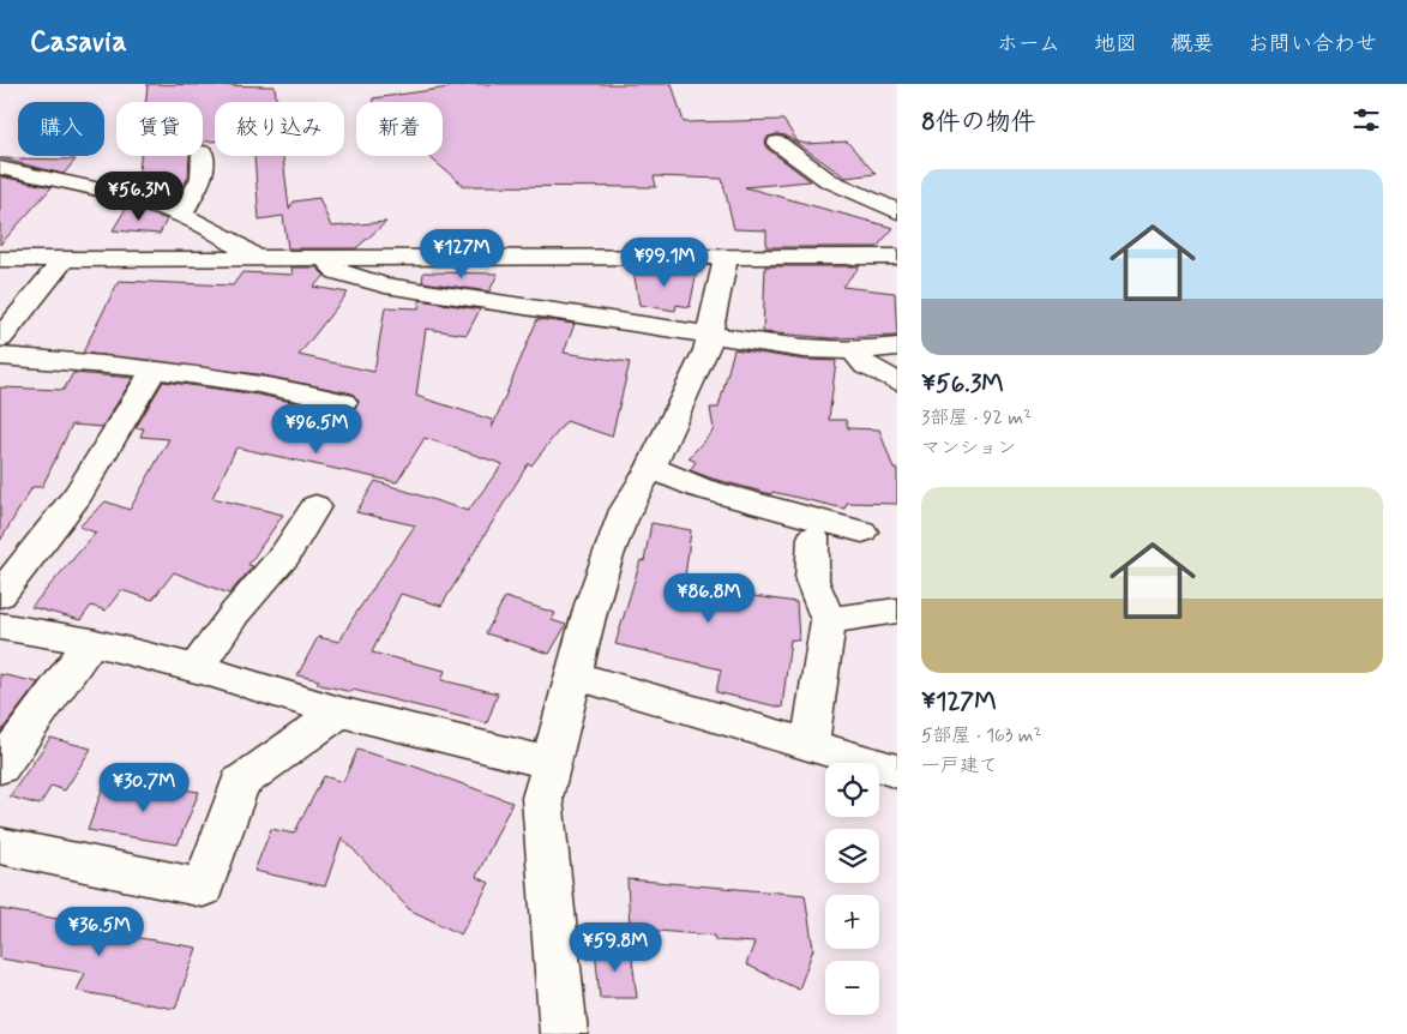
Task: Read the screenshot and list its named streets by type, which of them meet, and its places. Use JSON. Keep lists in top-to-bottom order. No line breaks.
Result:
{"page":{"header":"Casavia","nav":["ホーム","地図","概要","お問い合わせ"],"heading":"8件の物件","chip":["購入","賃貸","絞り込み","新着"],"list":[{"name":"¥56.3M","note":"3部屋 · 92 m² · マンション"},{"name":"¥127M","note":"5部屋 · 163 m² · 一戸建て"}],"price":["¥56.3M","¥127M","¥99.1M","¥96.5M","¥86.8M","¥30.7M","¥36.5M","¥59.8M"],"map_buttons":["+","−"]}}
